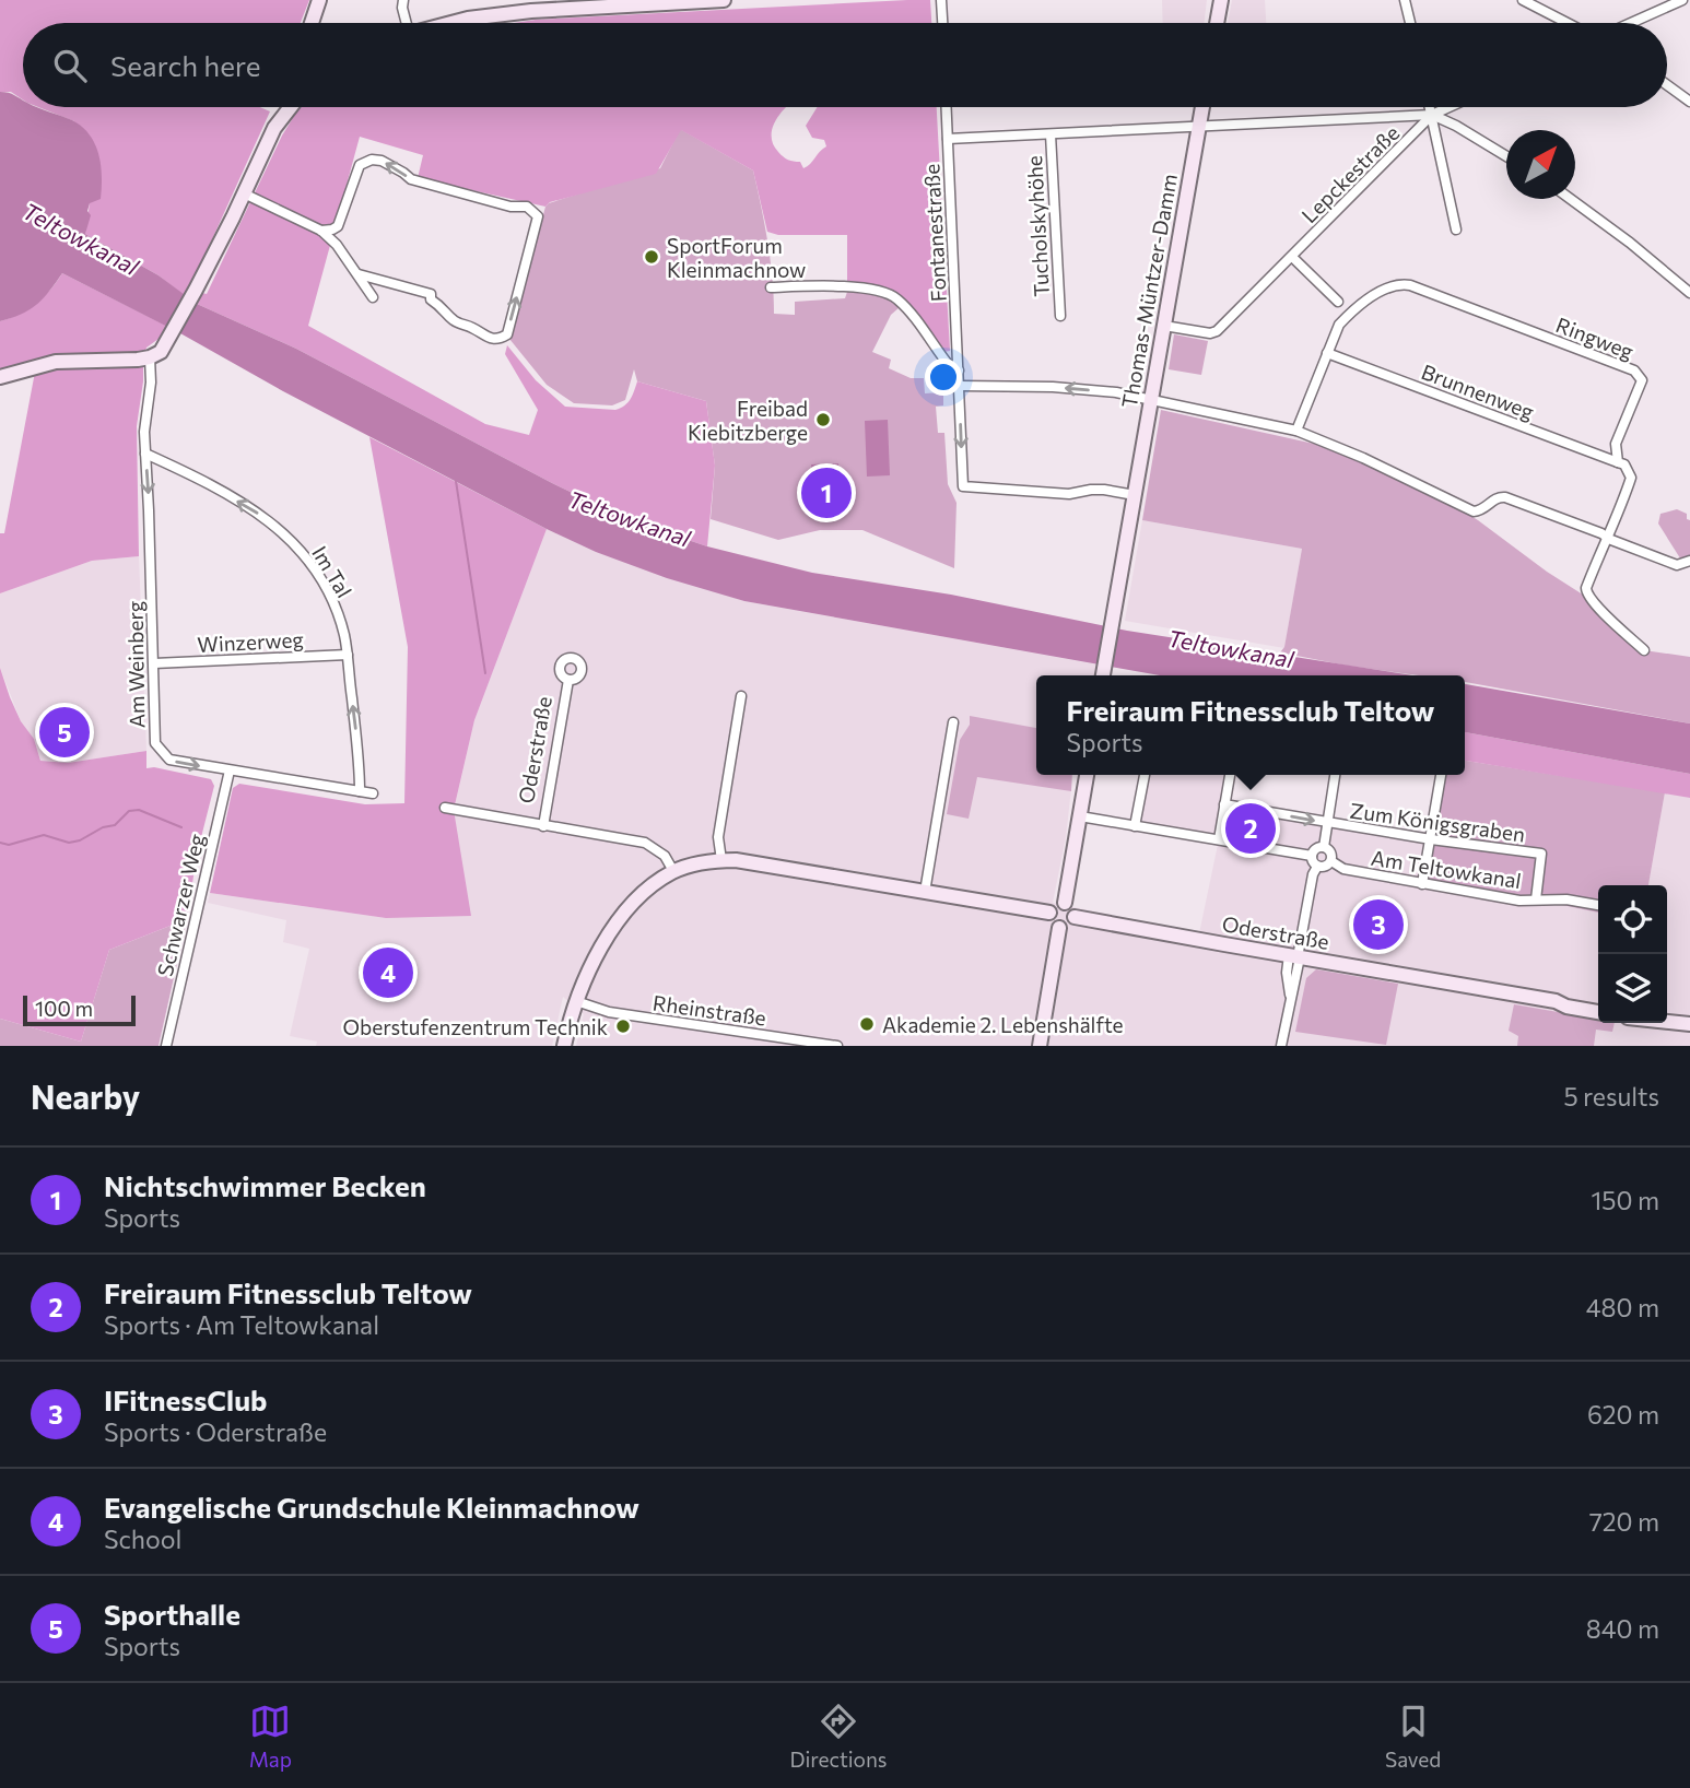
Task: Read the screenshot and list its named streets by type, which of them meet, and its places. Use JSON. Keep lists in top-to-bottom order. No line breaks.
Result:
{"streets":{"main road":["Thomas-Müntzer-Damm","Oderstraße"],"street":["Lepckestraße","Tucholskyhöhe","Fontanestraße","Ringweg","Brunnenweg","Im Tal","Winzerweg","Am Weinberg","Zum Königsgraben","Am Teltowkanal","Schwarzer Weg","Rheinstraße"]},"crossings":[["Lepckestraße","Thomas-Müntzer-Damm"],["Fontanestraße","Thomas-Müntzer-Damm"],["Ringweg","Brunnenweg"],["Im Tal","Winzerweg"],["Im Tal","Am Weinberg"],["Winzerweg","Am Weinberg"],["Am Weinberg","Schwarzer Weg"],["Zum Königsgraben","Am Teltowkanal"]],"one_way":["Im Tal","Am Weinberg"],"water":["Teltowkanal"],"places":["SportForum Kleinmachnow","Freibad Kiebitzberge","Akademie 2. Lebenshälfte","Oberstufenzentrum Technik"],"scale_bar":"100 m","north":"top right","page":{"search":"Search here","pins":["1","5","2","3","4"],"popup":["Freiraum Fitnessclub Teltow","Sports"],"scale":"100 m","heading":["Nearby","5 results"],"list":[{"mark":"1","name":"Nichtschwimmer Becken","note":"Sports","value":"150 m"},{"mark":"2","name":"Freiraum Fitnessclub Teltow","note":"Sports · Am Teltowkanal","value":"480 m"},{"mark":"3","name":"IFitnessClub","note":"Sports · Oderstraße","value":"620 m"},{"mark":"4","name":"Evangelische Grundschule Kleinmachnow","note":"School","value":"720 m"},{"mark":"5","name":"Sporthalle","note":"Sports","value":"840 m"}],"nav":["Map","Directions","Saved"]}}
